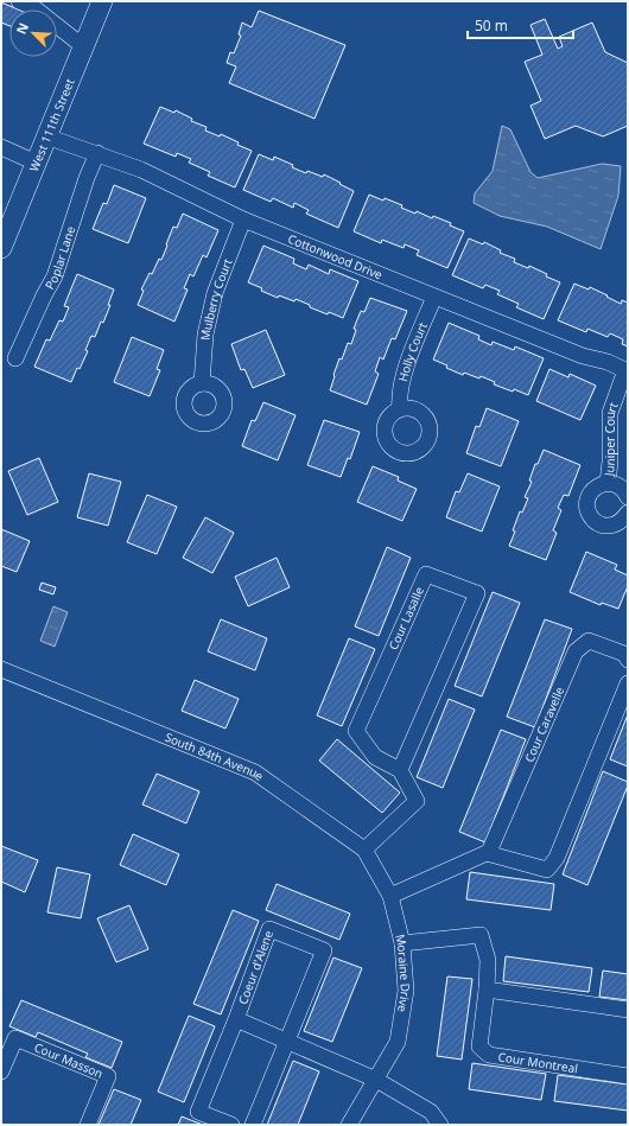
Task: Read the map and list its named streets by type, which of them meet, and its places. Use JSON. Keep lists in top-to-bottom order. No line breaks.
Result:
{"streets":{"main road":["West 111th Street"],"street":["Cottonwood Drive","Poplar Lane","Mulberry Court","Holly Court","Juniper Court","Cour Lasalle","Cour Caravelle","South 84th Avenue","Coeur d'Alene","Moraine Drive","Cour Masson","Cour Montreal"]},"crossings":[["West 111th Street","Cottonwood Drive"],["Cottonwood Drive","Poplar Lane"],["Cottonwood Drive","Mulberry Court"],["Cottonwood Drive","Holly Court"],["Cottonwood Drive","Juniper Court"],["South 84th Avenue","Moraine Drive"],["Coeur d'Alene","Moraine Drive"],["Moraine Drive","Cour Montreal"]],"scale_bar":"50 m","north":"top left"}
